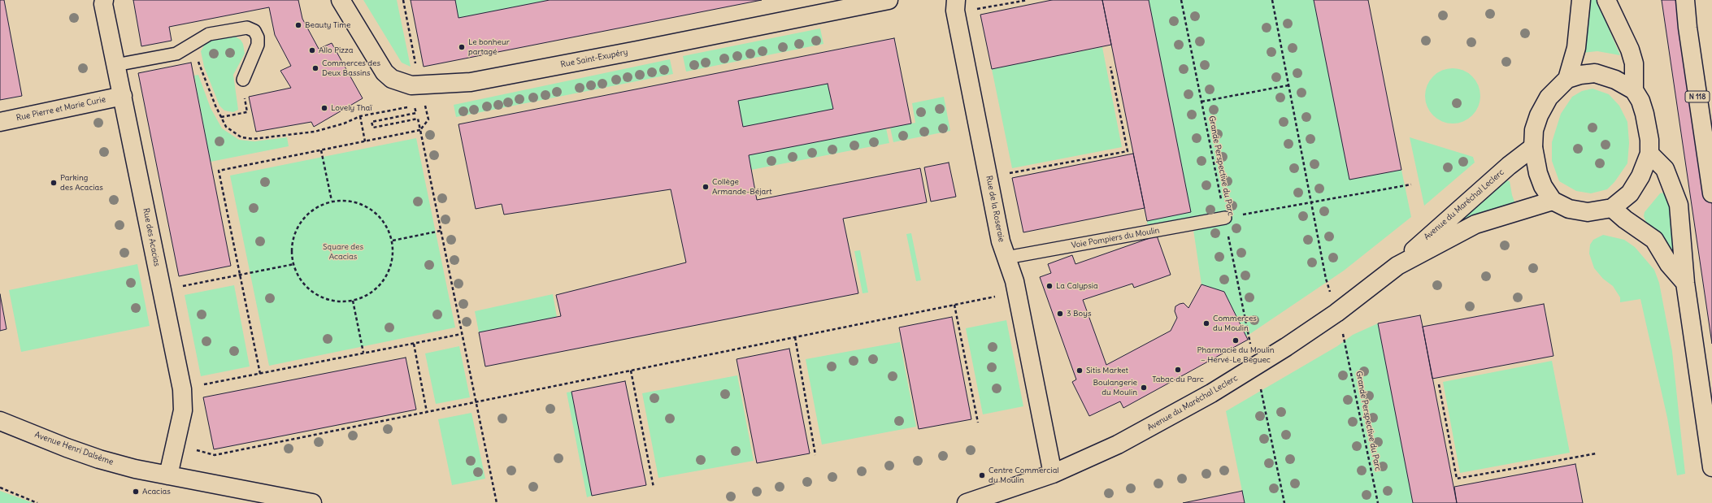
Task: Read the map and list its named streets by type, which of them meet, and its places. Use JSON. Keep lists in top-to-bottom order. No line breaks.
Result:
{"streets":{"main road":["Rue Saint-Exupéry","N 118","Rue Pierre et Marie Curie","Avenue du Maréchal Leclerc","Rue de la Roseraie","Rue des Acacias","Avenue Henri Dalsème"],"lane":["Voie Pompiers du Moulin"],"path":["Grande Perspective du Parc"]},"crossings":[["Rue Pierre et Marie Curie","Rue des Acacias"],["Grande Perspective du Parc","Voie Pompiers du Moulin"],["Avenue du Maréchal Leclerc","Rue de la Roseraie"],["Rue de la Roseraie","Voie Pompiers du Moulin"],["Rue des Acacias","Avenue Henri Dalsème"]],"parks":["Square des Acacias"],"places":["Beauty Time","Le bonheur partagé","Allo Pizza","Commerces des Deux Bassins","Lovely Thaï","Parking des Acacias","Collège Armande-Béjart","La Calypsia","3 Boys","Commerces du Moulin","Pharmacie du Moulin – Hervé-Le Beguec","Tabac du Parc","Sitis Market","Boulangerie du Moulin","Centre Commercial du Moulin","Acacias"]}
